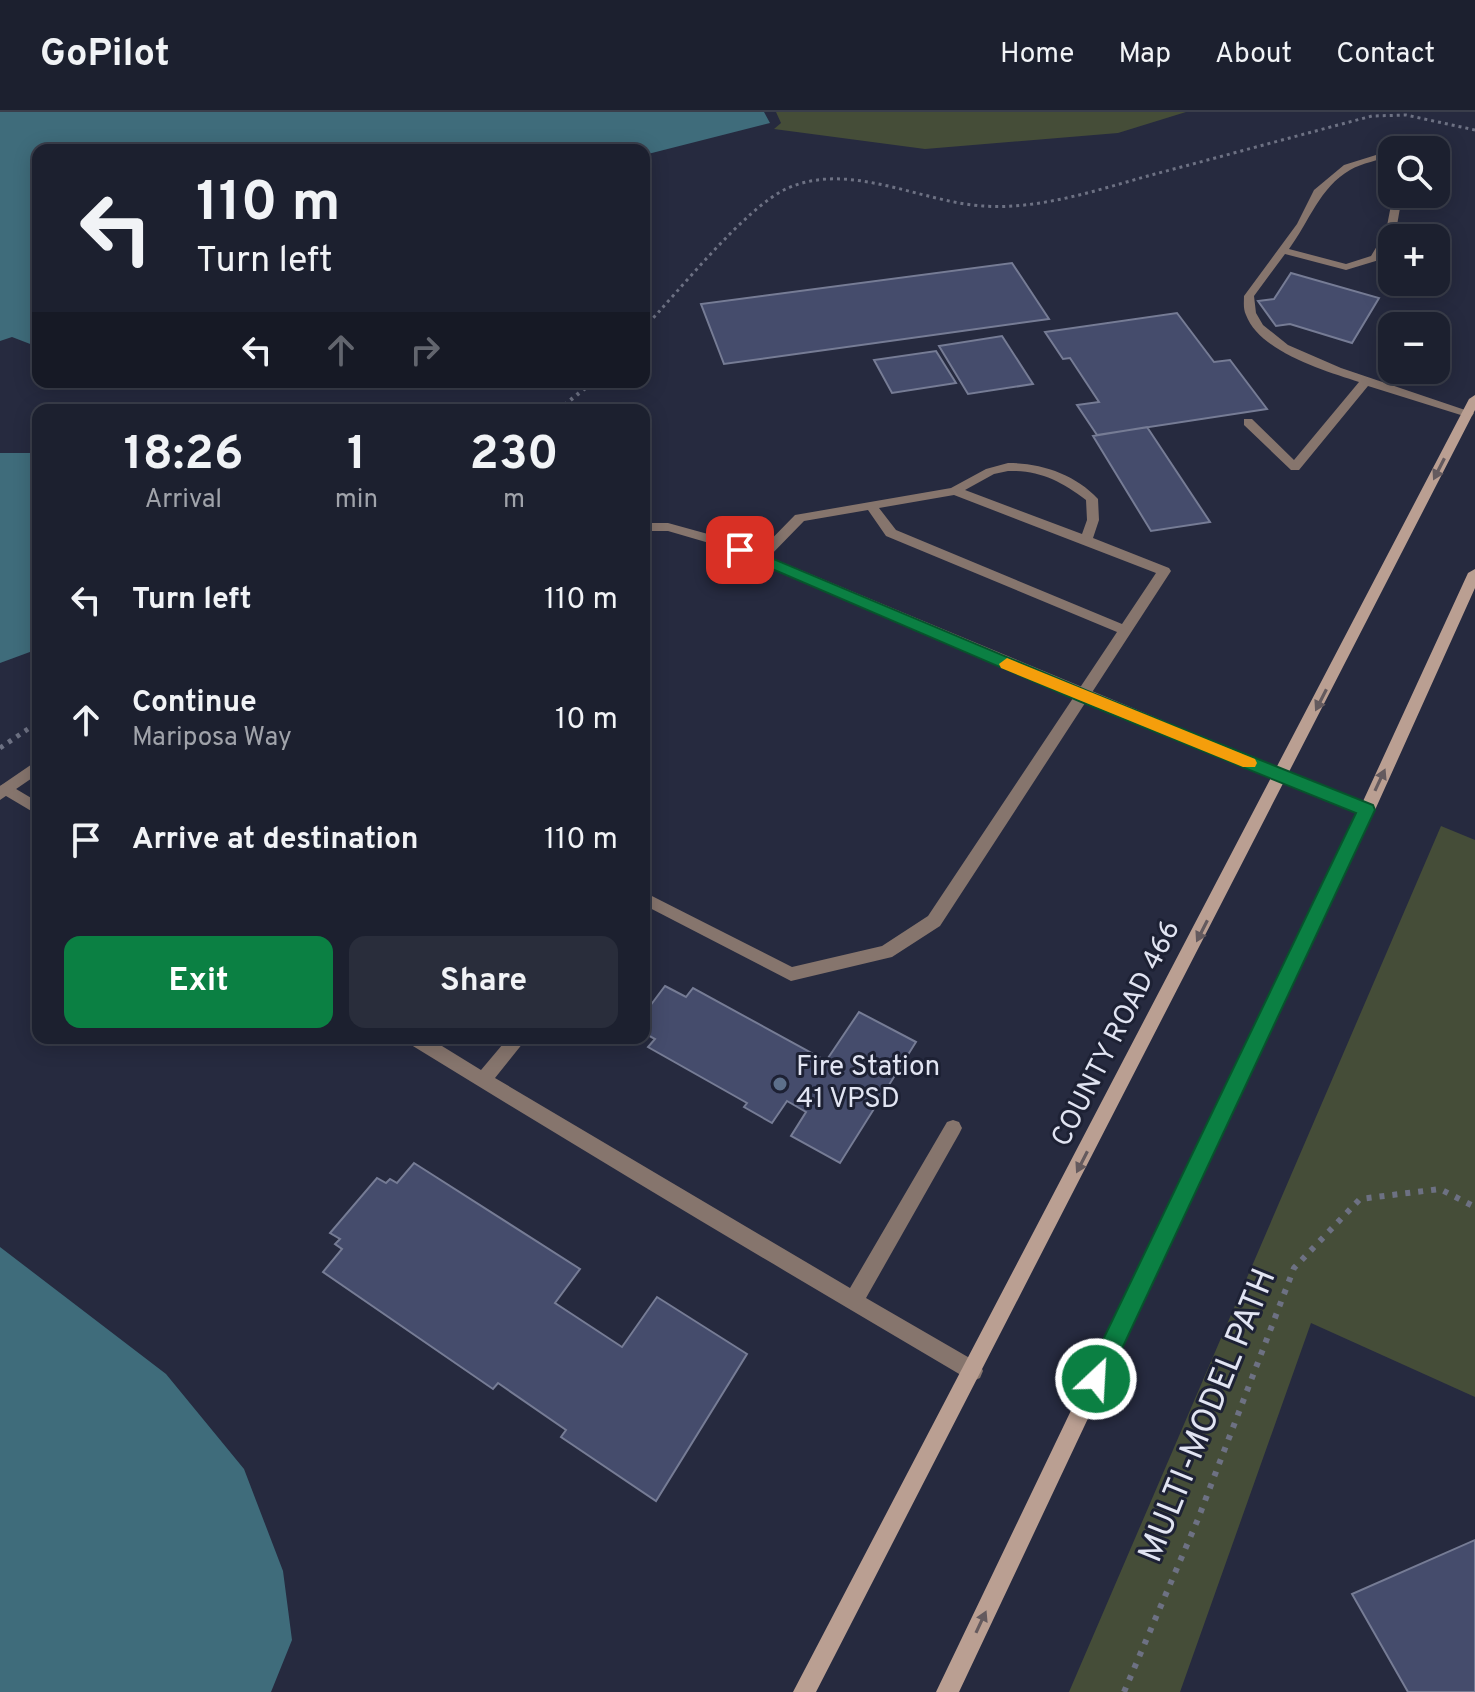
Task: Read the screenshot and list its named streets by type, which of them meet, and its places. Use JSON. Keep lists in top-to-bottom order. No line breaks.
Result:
{"streets":{"main road":["COUNTY ROAD 466"],"path":["MULTI-MODEL PATH"]},"places":["Fire Station 41 VPSD"],"page":{"header":"GoPilot","nav":["Home","Map","About","Contact"],"map_buttons":["+","−"],"turn":["110 m","Turn left"],"eta":["18:26","Arrival","1","min","230","m"],"list":[{"name":"Turn left","value":"110 m"},{"name":"Continue","note":"Mariposa Way","value":"10 m"},{"name":"Arrive at destination","value":"110 m"}],"buttons":["Exit","Share"]}}
